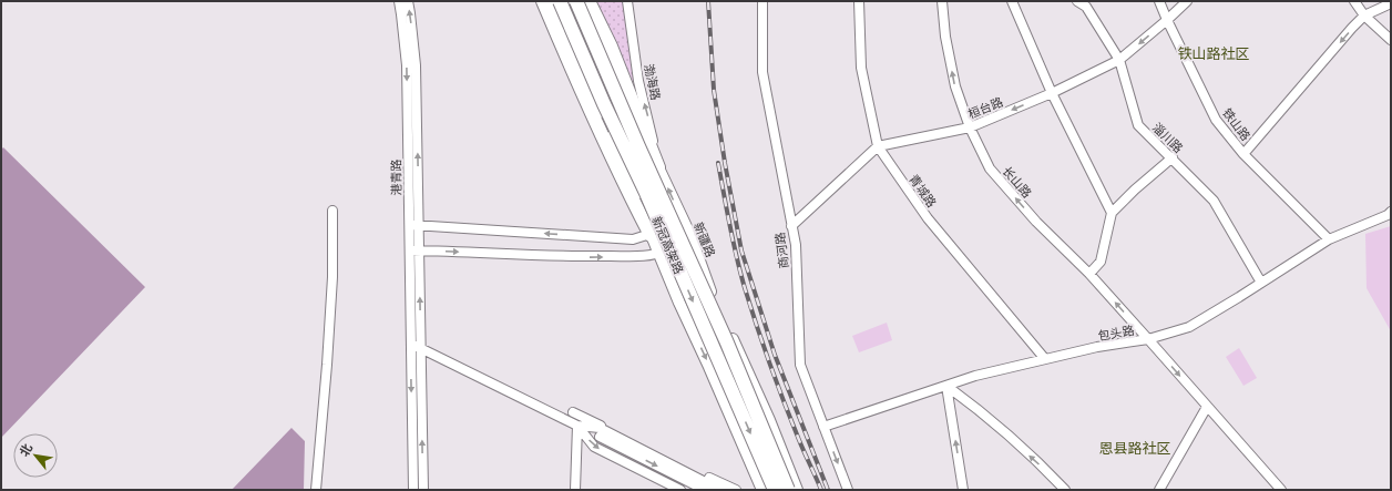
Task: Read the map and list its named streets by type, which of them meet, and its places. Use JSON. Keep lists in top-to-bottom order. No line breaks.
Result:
{"streets":{"highway":["新冠高架路"],"main road":["新疆路"],"street":["渤海路","桓台路","铁山路","淄川路","港青路","长山路","青城路","商河路","包头路"]},"crossings":[["渤海路","新疆路"],["桓台路","铁山路"],["桓台路","淄川路"],["桓台路","长山路"],["桓台路","青城路"],["铁山路","包头路"],["淄川路","包头路"],["长山路","包头路"],["青城路","包头路"],["商河路","包头路"]],"one_way":["渤海路","桓台路"],"districts":["铁山路社区","恩县路社区"],"north":"top left"}
